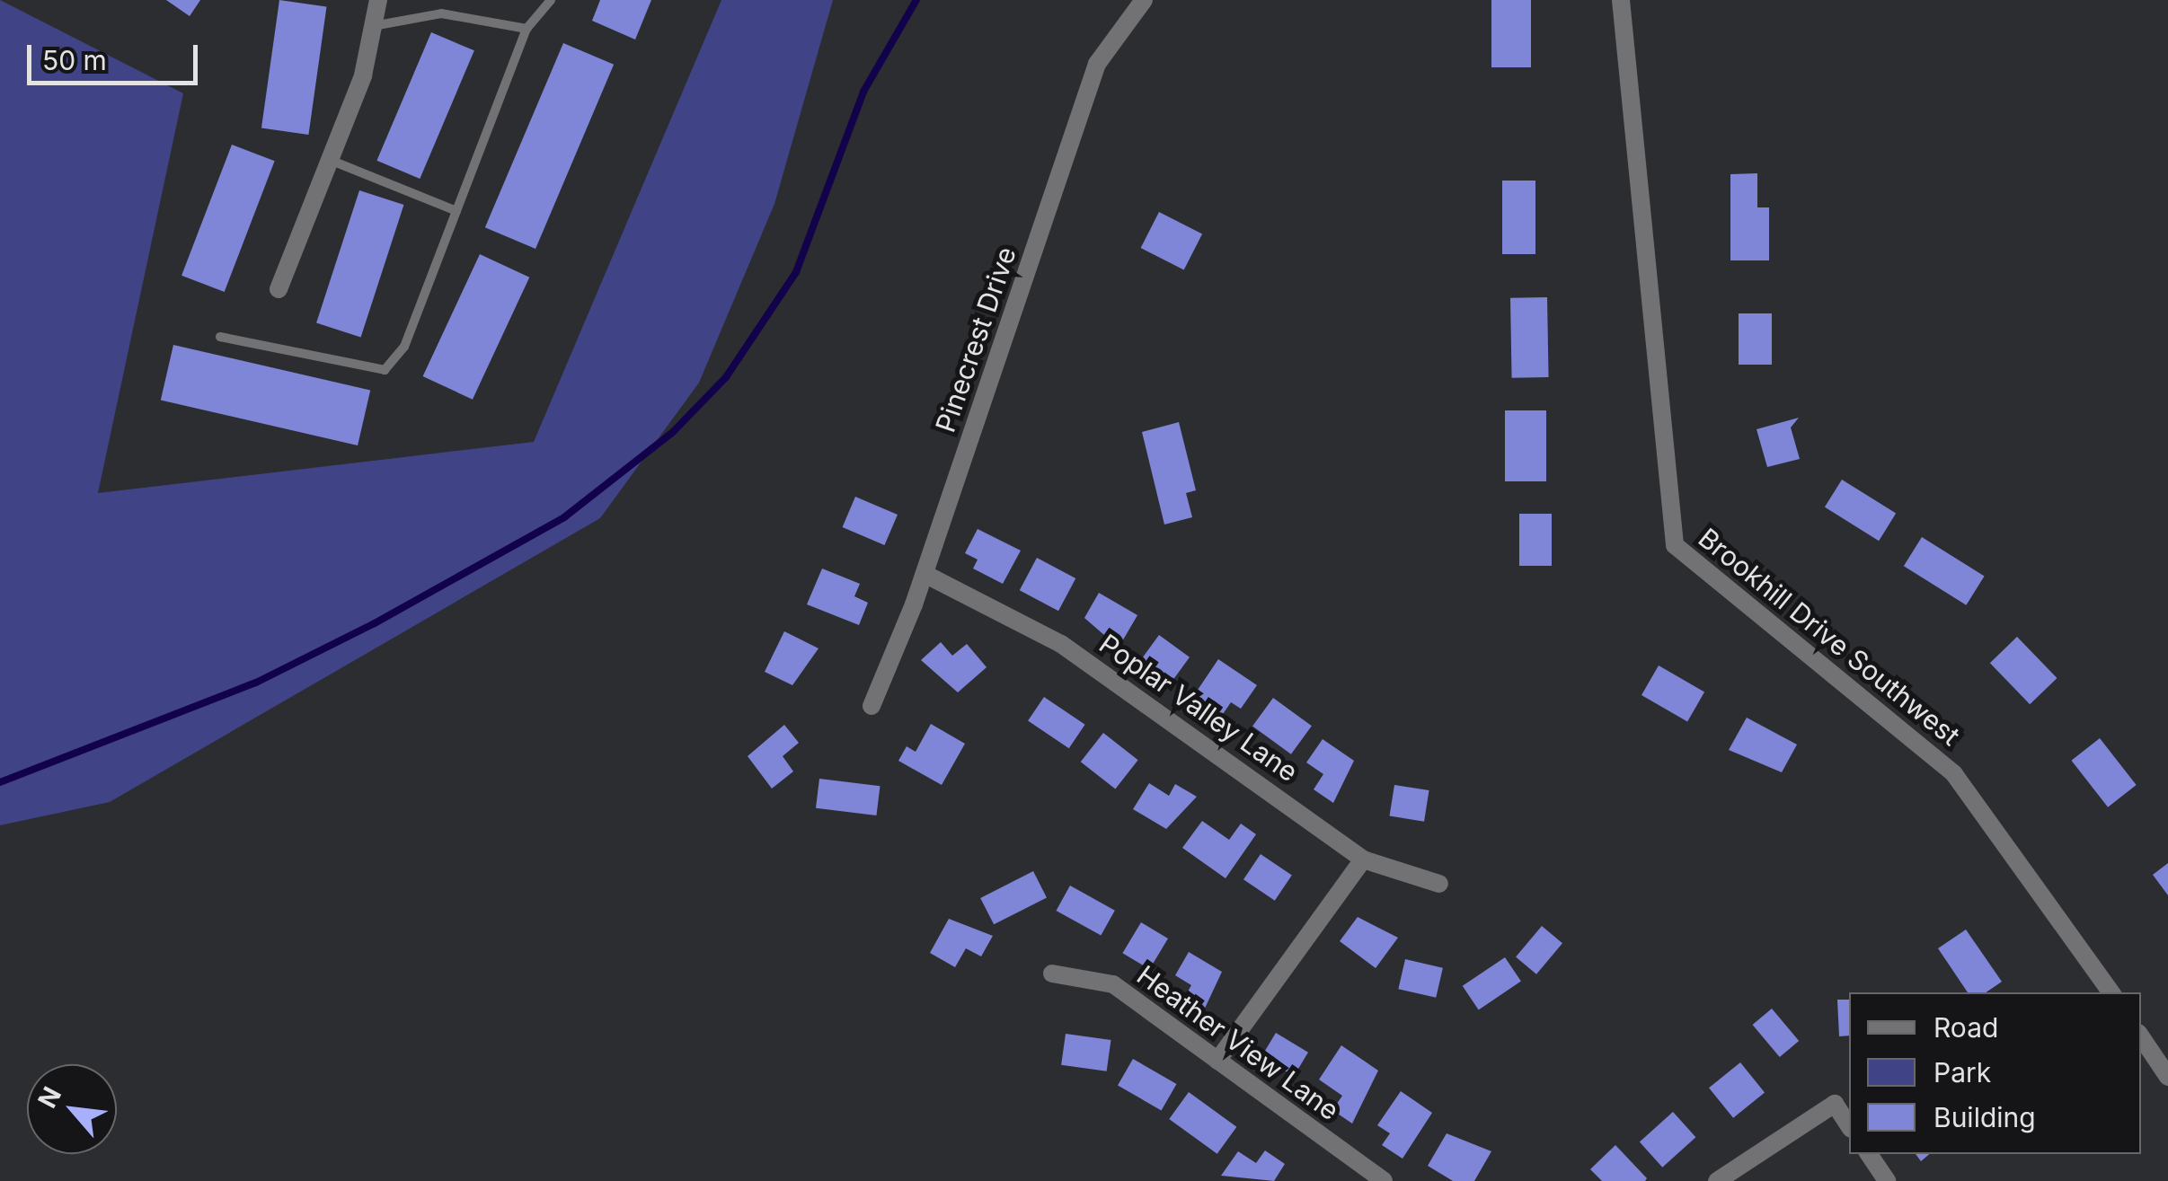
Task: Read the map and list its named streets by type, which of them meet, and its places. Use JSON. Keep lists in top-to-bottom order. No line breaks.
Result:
{"streets":{"street":["Pinecrest Drive","Brookhill Drive Southwest","Poplar Valley Lane","Heather View Lane"]},"crossings":[["Pinecrest Drive","Poplar Valley Lane"]],"legend":["Road","Park","Building"],"scale_bar":"50 m","north":"top left"}
